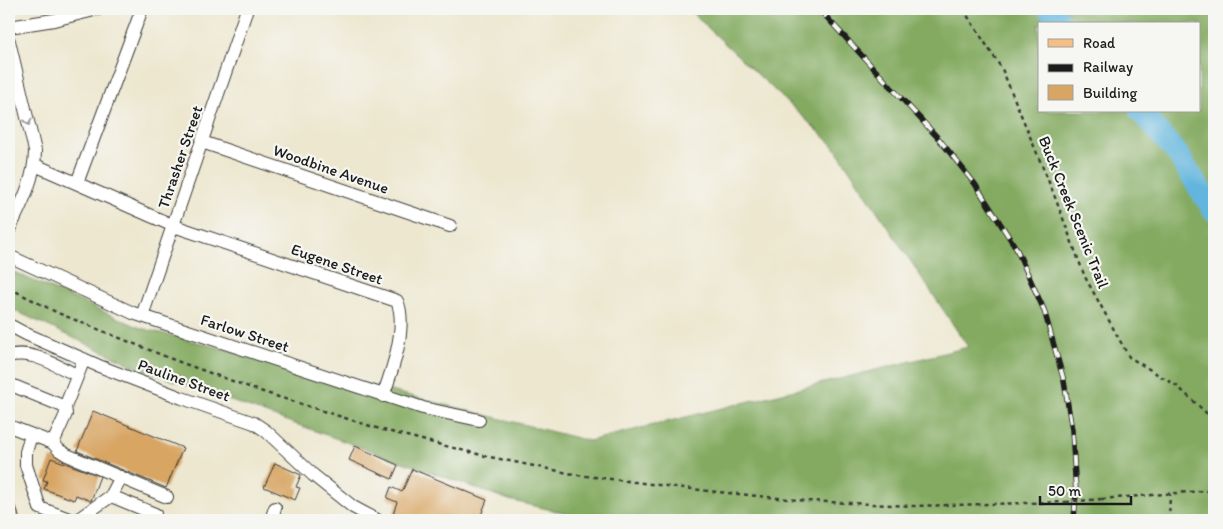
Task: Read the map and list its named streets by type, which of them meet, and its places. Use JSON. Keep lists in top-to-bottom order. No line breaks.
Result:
{"streets":{"street":["Thrasher Street","Woodbine Avenue","Eugene Street","Farlow Street","Pauline Street"],"path":["Buck Creek Scenic Trail"]},"crossings":[["Thrasher Street","Woodbine Avenue"],["Thrasher Street","Eugene Street"],["Thrasher Street","Farlow Street"],["Eugene Street","Farlow Street"]],"legend":["Road","Railway","Building"],"scale_bar":"50 m"}
